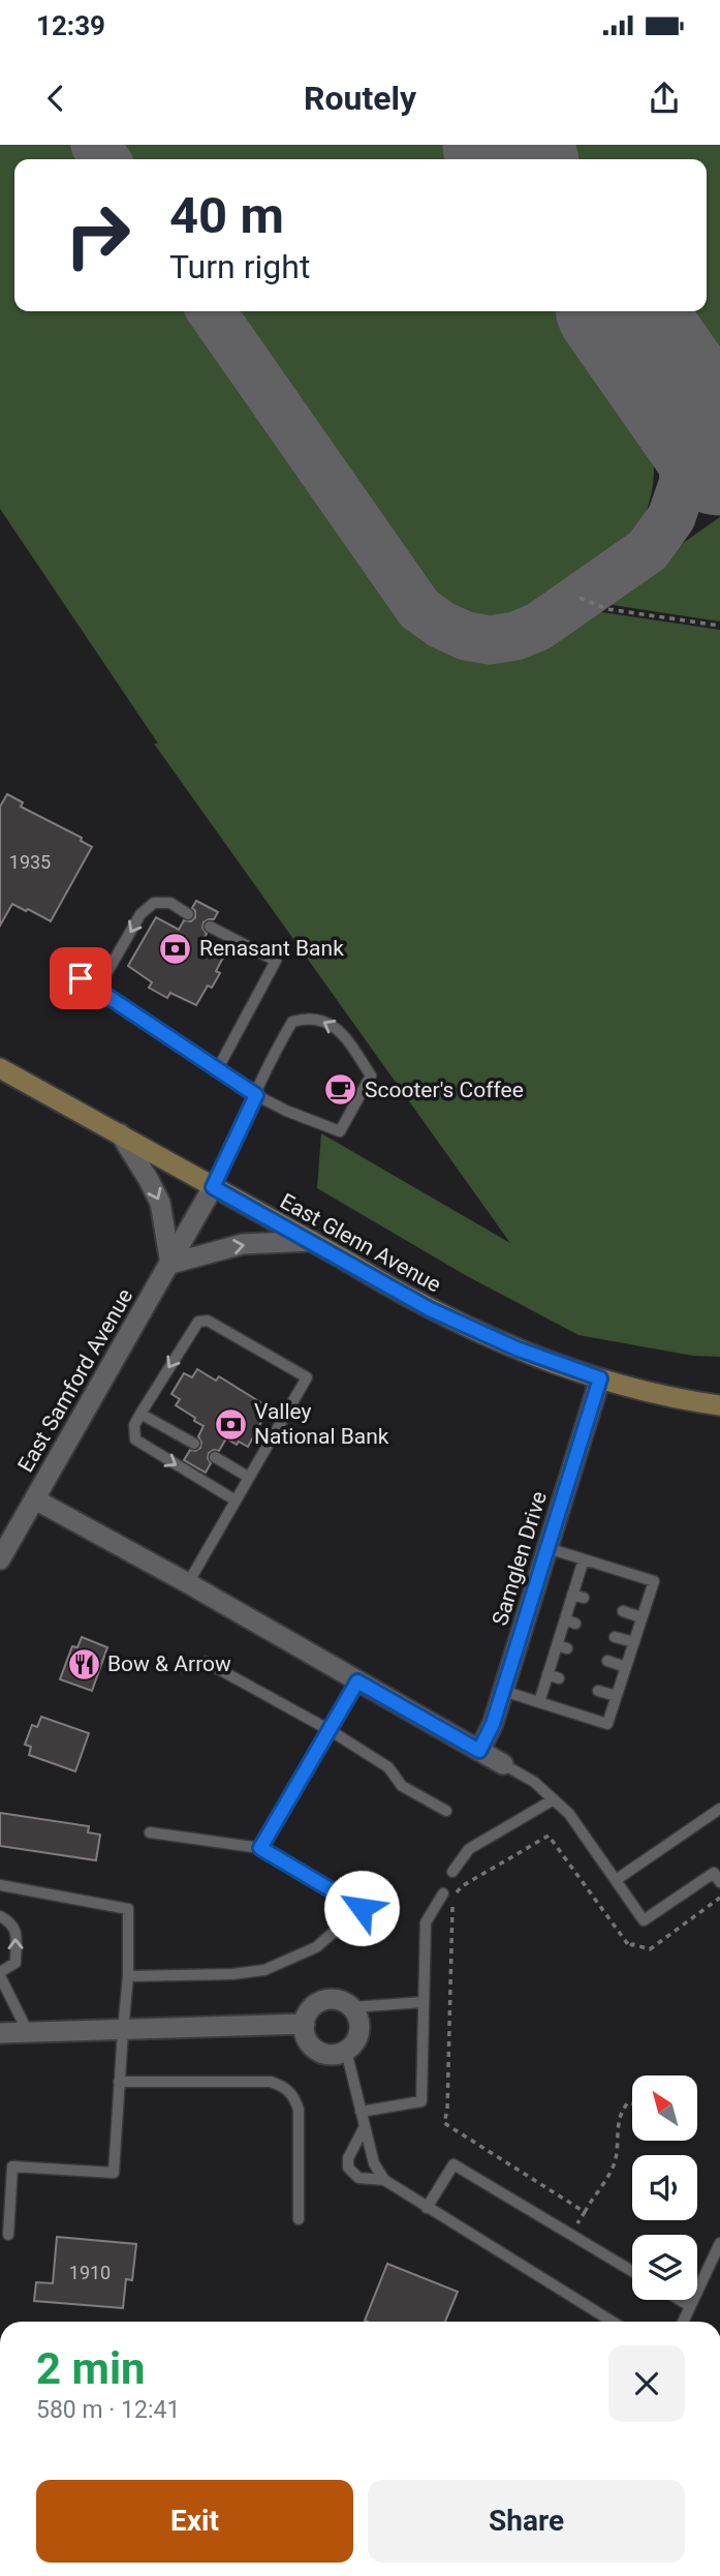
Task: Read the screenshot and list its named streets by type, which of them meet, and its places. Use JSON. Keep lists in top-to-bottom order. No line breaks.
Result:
{"streets":{"main road":["East Glenn Avenue"],"street":["East Samford Avenue","Samglen Drive"]},"crossings":[["East Glenn Avenue","East Samford Avenue"],["East Glenn Avenue","Samglen Drive"]],"places":{"bank":["Renasant Bank","Valley National Bank"],"cafe":["Scooter's Coffee"],"restaurant":["Bow & Arrow"]},"house_numbers":["1935","1910"],"north":"top left","page":{"status":"12:39","header":"Routely","turn":["40 m","Turn right"],"heading":["2 min","580 m · 12:41"],"buttons":["Exit","Share"]}}
